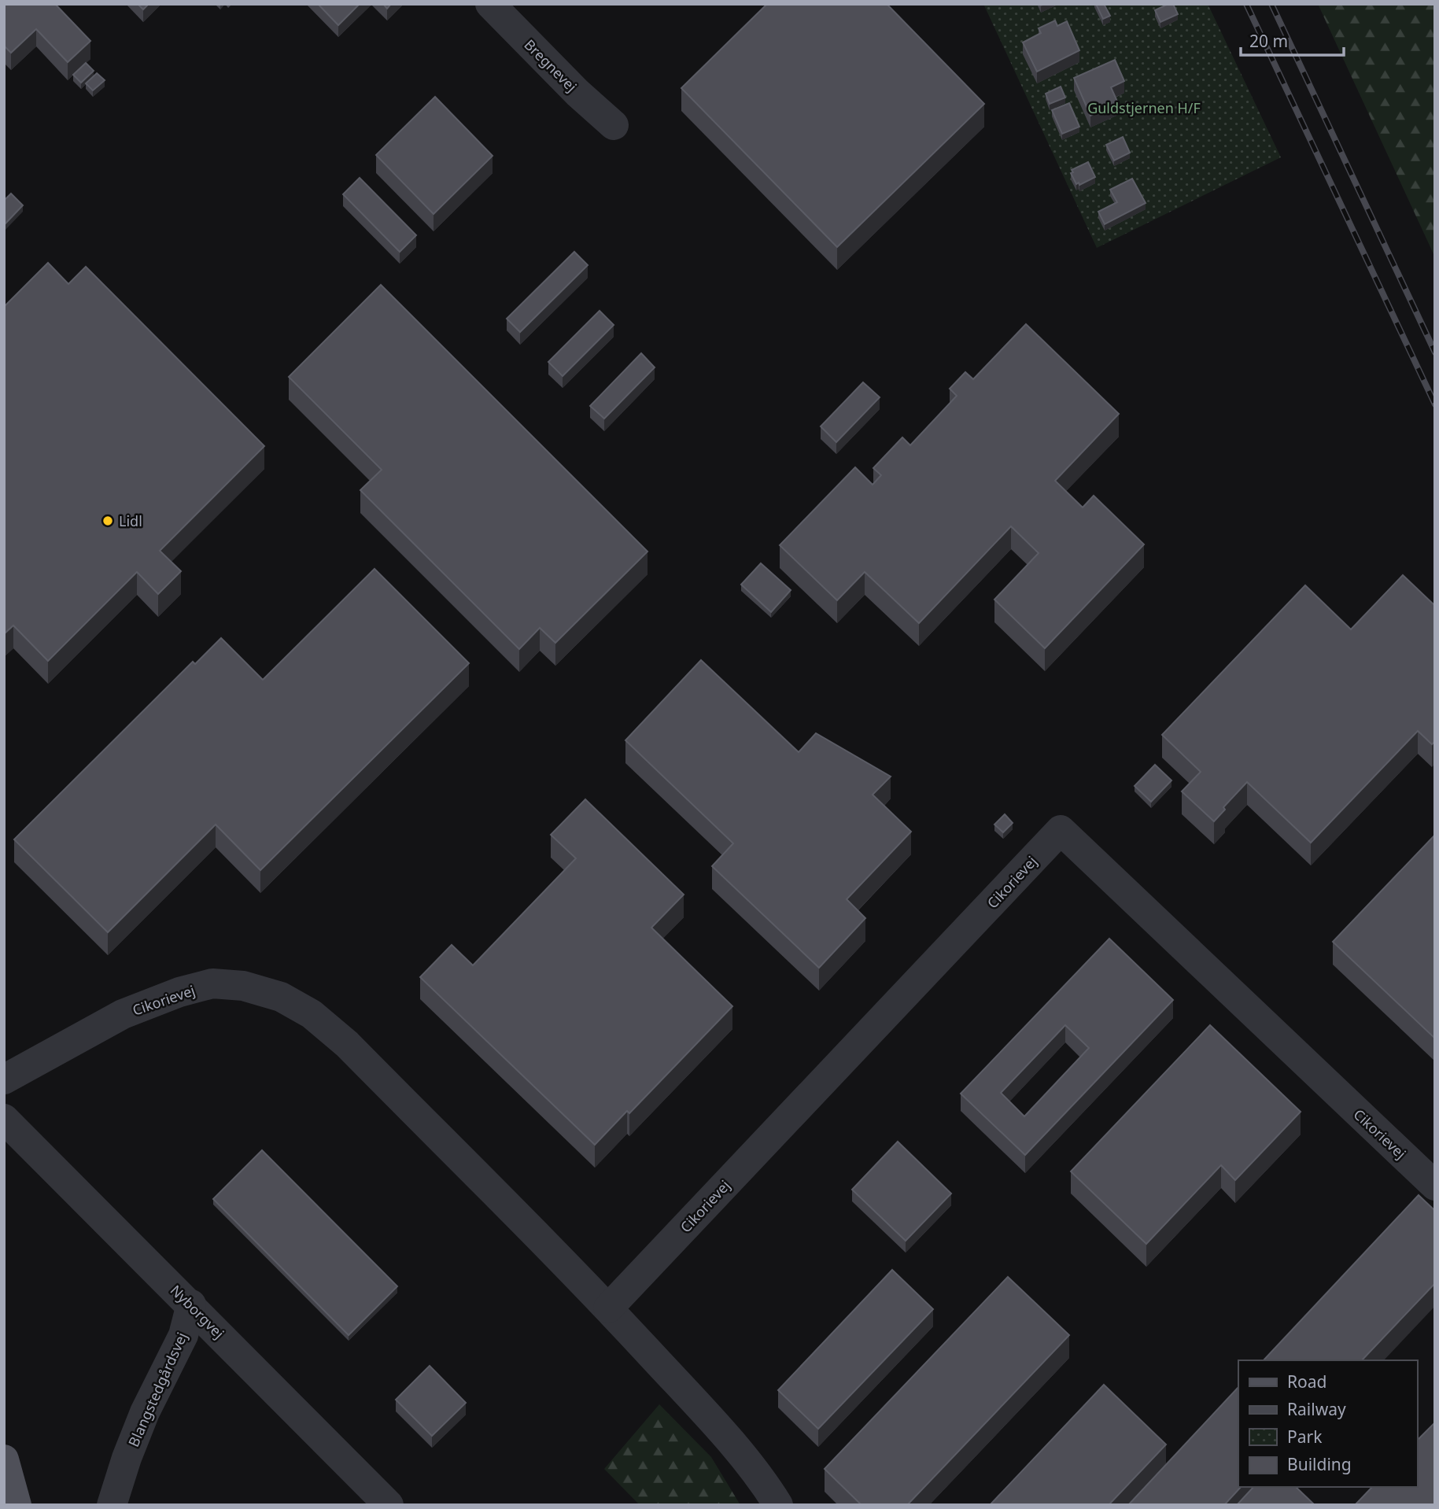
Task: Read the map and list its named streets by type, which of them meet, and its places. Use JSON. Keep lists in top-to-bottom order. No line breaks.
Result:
{"streets":{"street":["Bregnevej","Cikorievej","Nyborgvej","Blangstedgårdsvej"]},"crossings":[["Nyborgvej","Blangstedgårdsvej"]],"parks":["Guldstjernen H/F"],"places":["Lidl"],"legend":["Road","Railway","Park","Building"],"scale_bar":"20 m"}
